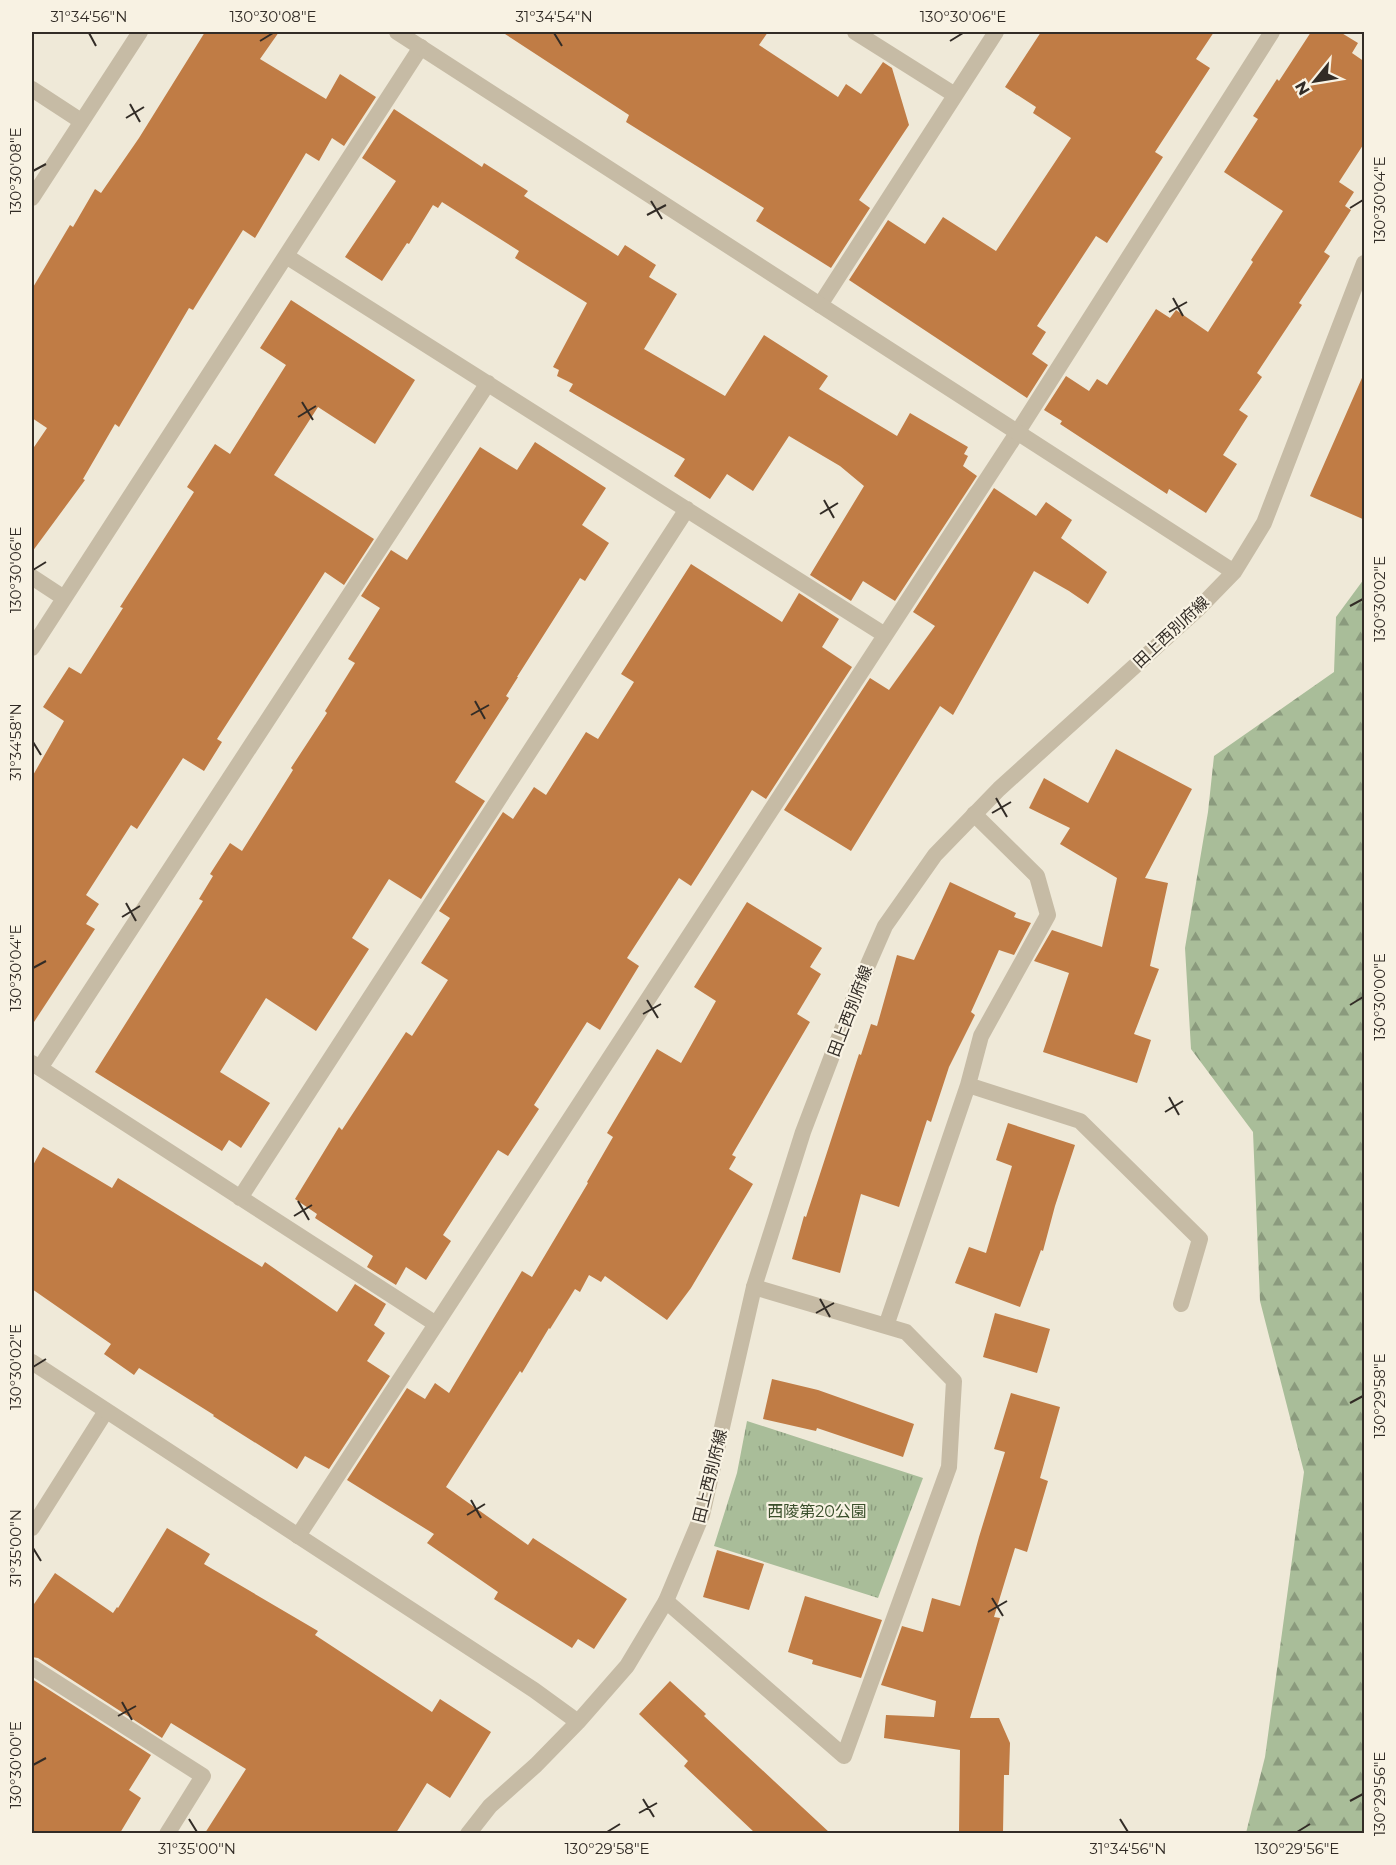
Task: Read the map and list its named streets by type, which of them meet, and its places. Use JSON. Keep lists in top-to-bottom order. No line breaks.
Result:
{"streets":{"street":["田上西別府線"]},"parks":["西陵第20公園"],"north":"bottom left","coordinates":["31°34'56\"N","130°30'08\"E","31°34'54\"N","130°30'06\"E","130°30'04\"E","130°30'02\"E","31°34'58\"N","130°30'00\"E","130°29'58\"E","31°35'00\"N","130°29'56\"E"]}
